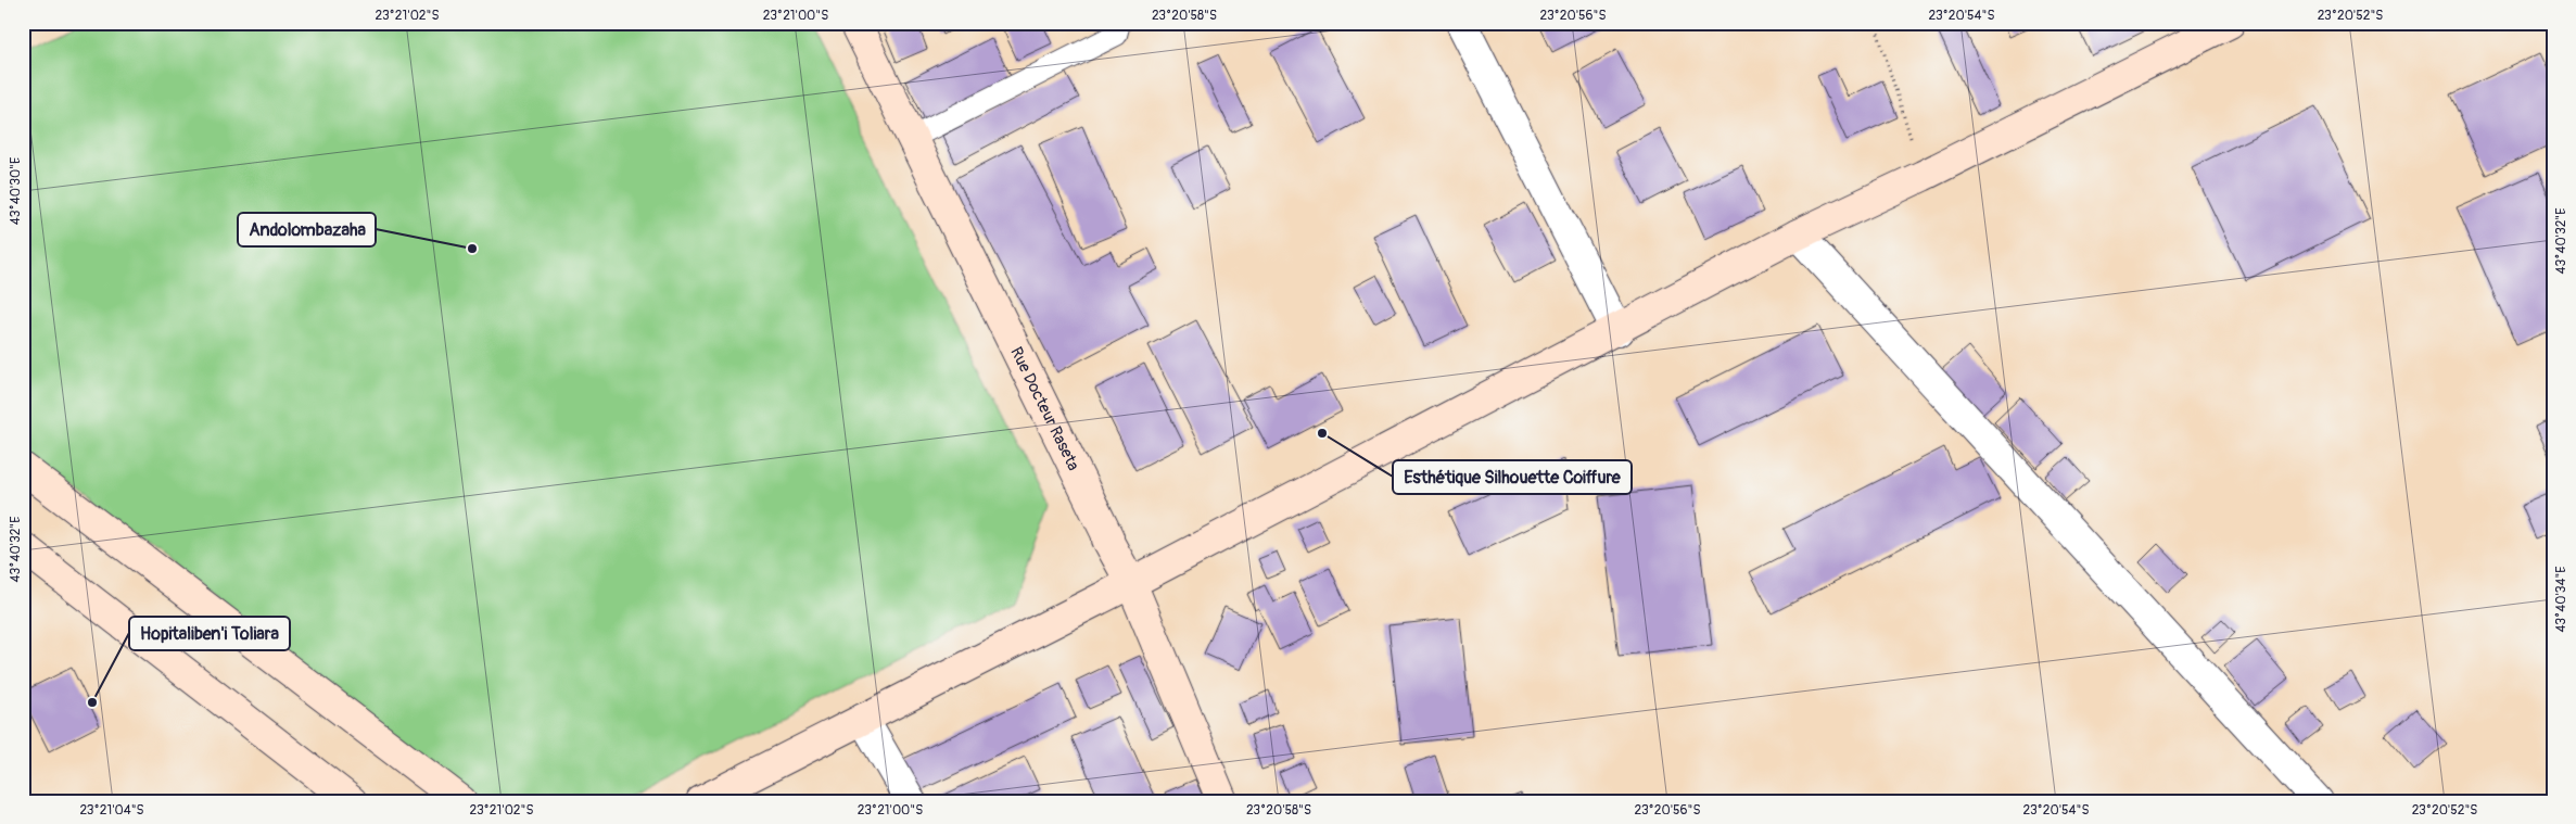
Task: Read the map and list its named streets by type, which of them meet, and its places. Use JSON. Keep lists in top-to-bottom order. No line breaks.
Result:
{"streets":{"street":["Rue Docteur Raseta"]},"places":["Andolombazaha","Esthétique Silhouette Coiffure","Hopitaliben'i Toliara"],"coordinates":["23°21'02\"S","23°21'00\"S","23°20'58\"S","23°20'56\"S","23°20'54\"S","23°20'52\"S","43°40'30\"E","43°40'32\"E","43°40'34\"E","23°21'04\"S"]}
